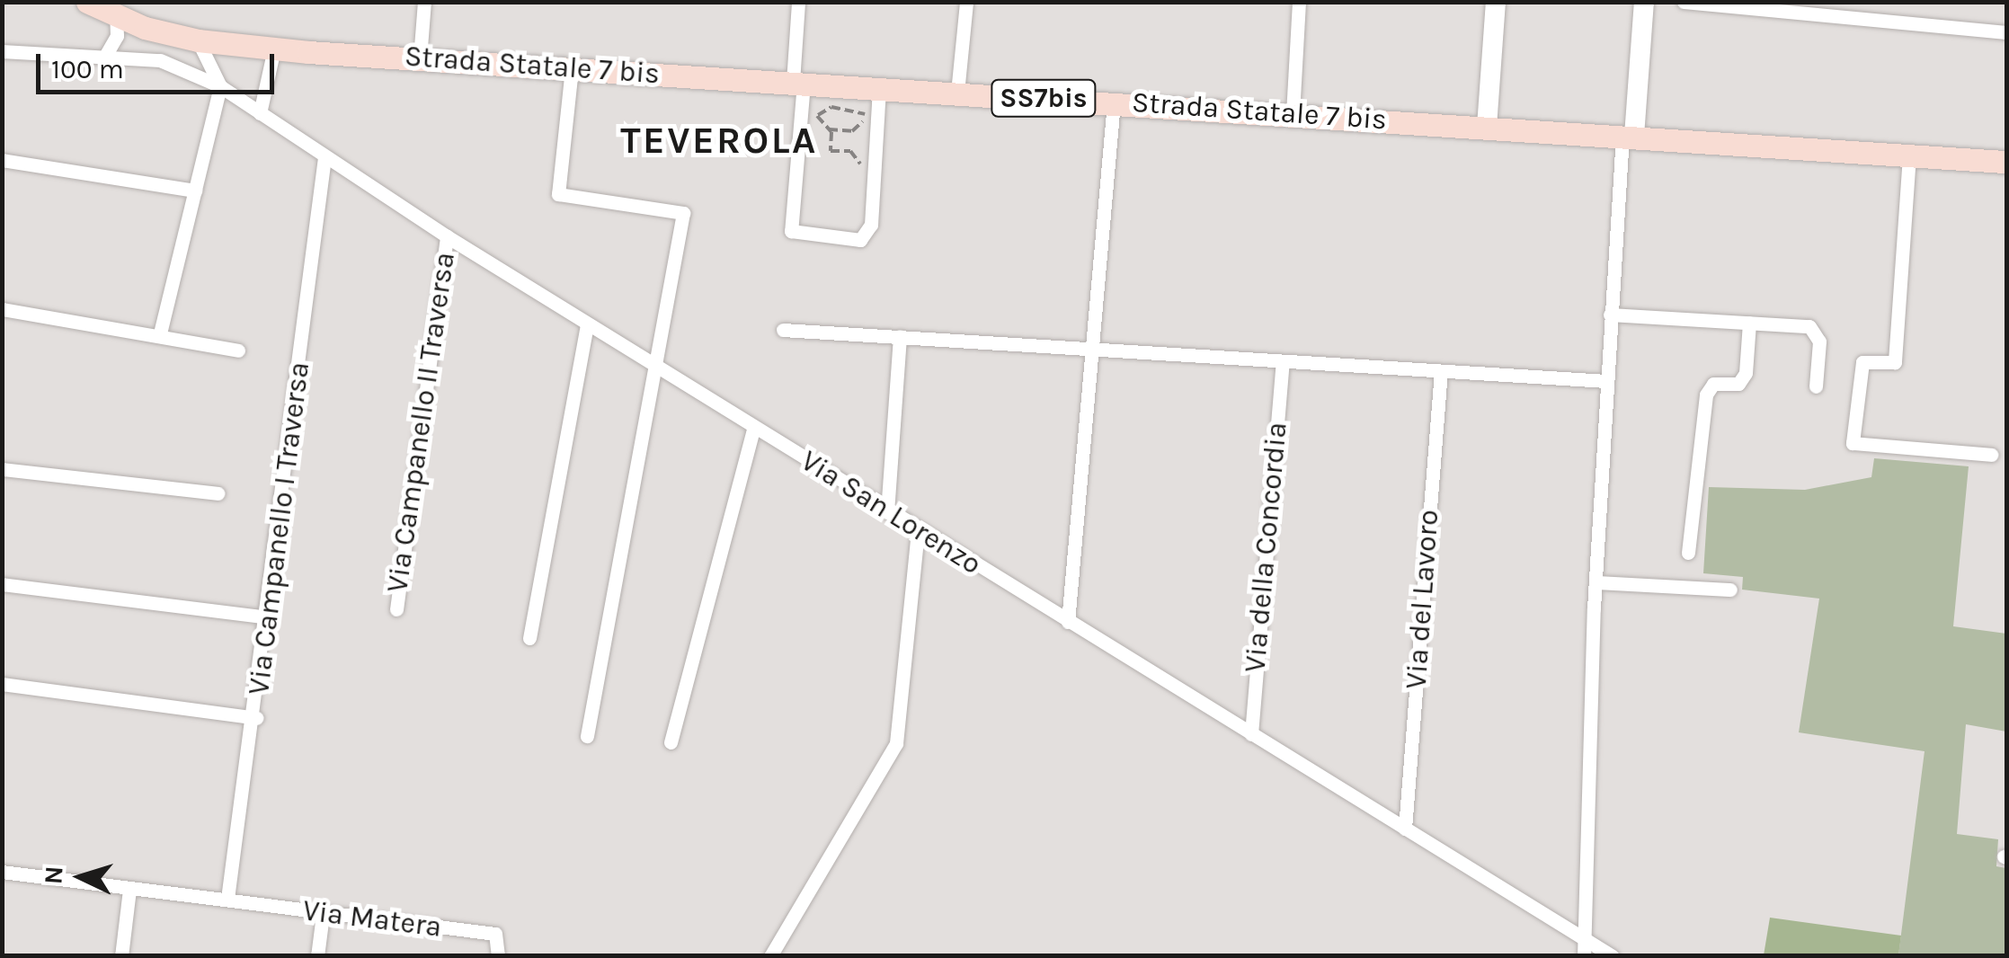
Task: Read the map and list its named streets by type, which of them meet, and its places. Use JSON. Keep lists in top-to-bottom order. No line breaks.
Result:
{"streets":{"main road":["Strada Statale 7 bis","SS7bis"],"street":["Via Campanello II Traversa","Via San Lorenzo","Via Campanello I Traversa","Via della Concordia","Via del Lavoro","Via Matera"]},"crossings":[["Via Campanello II Traversa","Via San Lorenzo"],["Via San Lorenzo","Via Campanello I Traversa"],["Via San Lorenzo","Via della Concordia"],["Via San Lorenzo","Via del Lavoro"],["Via Campanello I Traversa","Via Matera"]],"districts":["TEVEROLA"],"scale_bar":"100 m","north":"left"}
